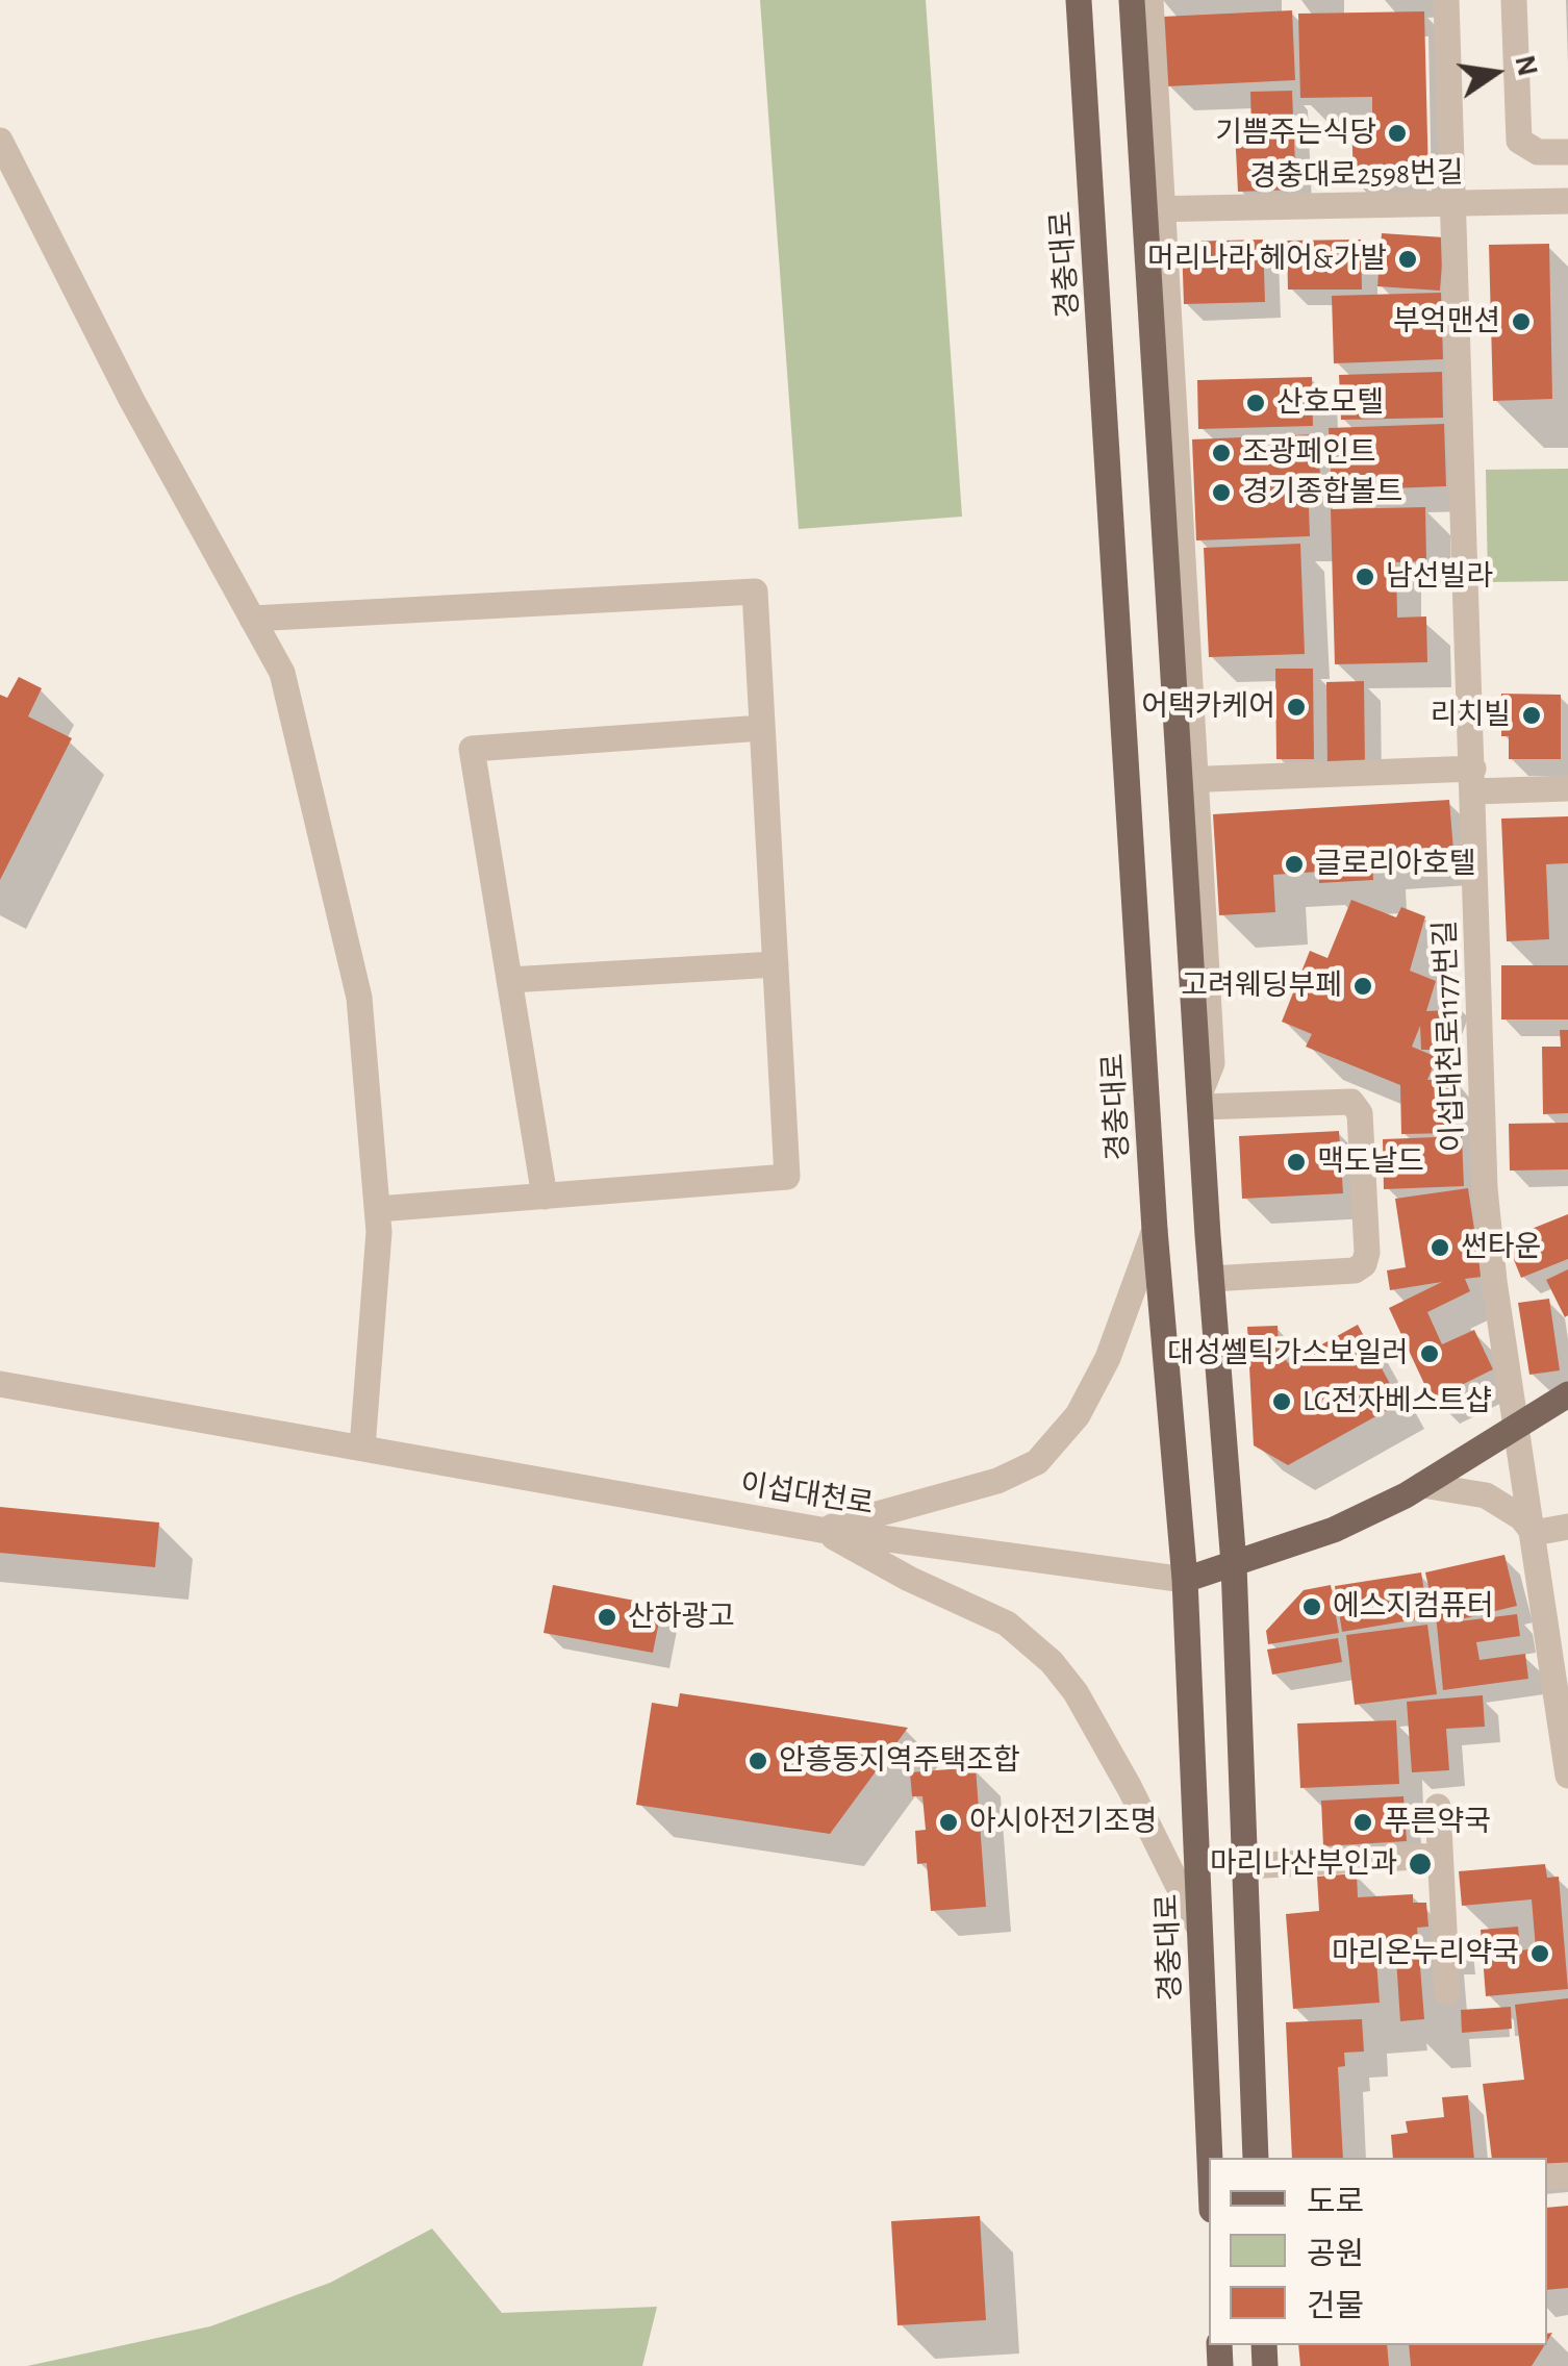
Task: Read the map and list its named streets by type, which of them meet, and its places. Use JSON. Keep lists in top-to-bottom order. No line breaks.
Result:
{"streets":{"main road":["경충대로","이섭대천로"],"street":["경충대로2598번길","이섭대천로1177번길"]},"crossings":[["경충대로2598번길","이섭대천로1177번길"],["경충대로","이섭대천로"],["이섭대천로1177번길","이섭대천로"]],"places":["기쁨주는식당","머리나라 헤어&가발","부억맨션","산호모텔","조광페인트","경기종합볼트","남선빌라","어택카케어","리치빌","글로리아호텔","고려웨딩부페","맥도날드","썬타운","대성쎌틱가스보일러","LG전자베스트샵","에스지컴퓨터","산하광고","안흥동지역주택조합","아시아전기조명","푸른약국","마리나산부인과","마리온누리약국"],"legend":["도로","공원","건물"],"north":"right"}
